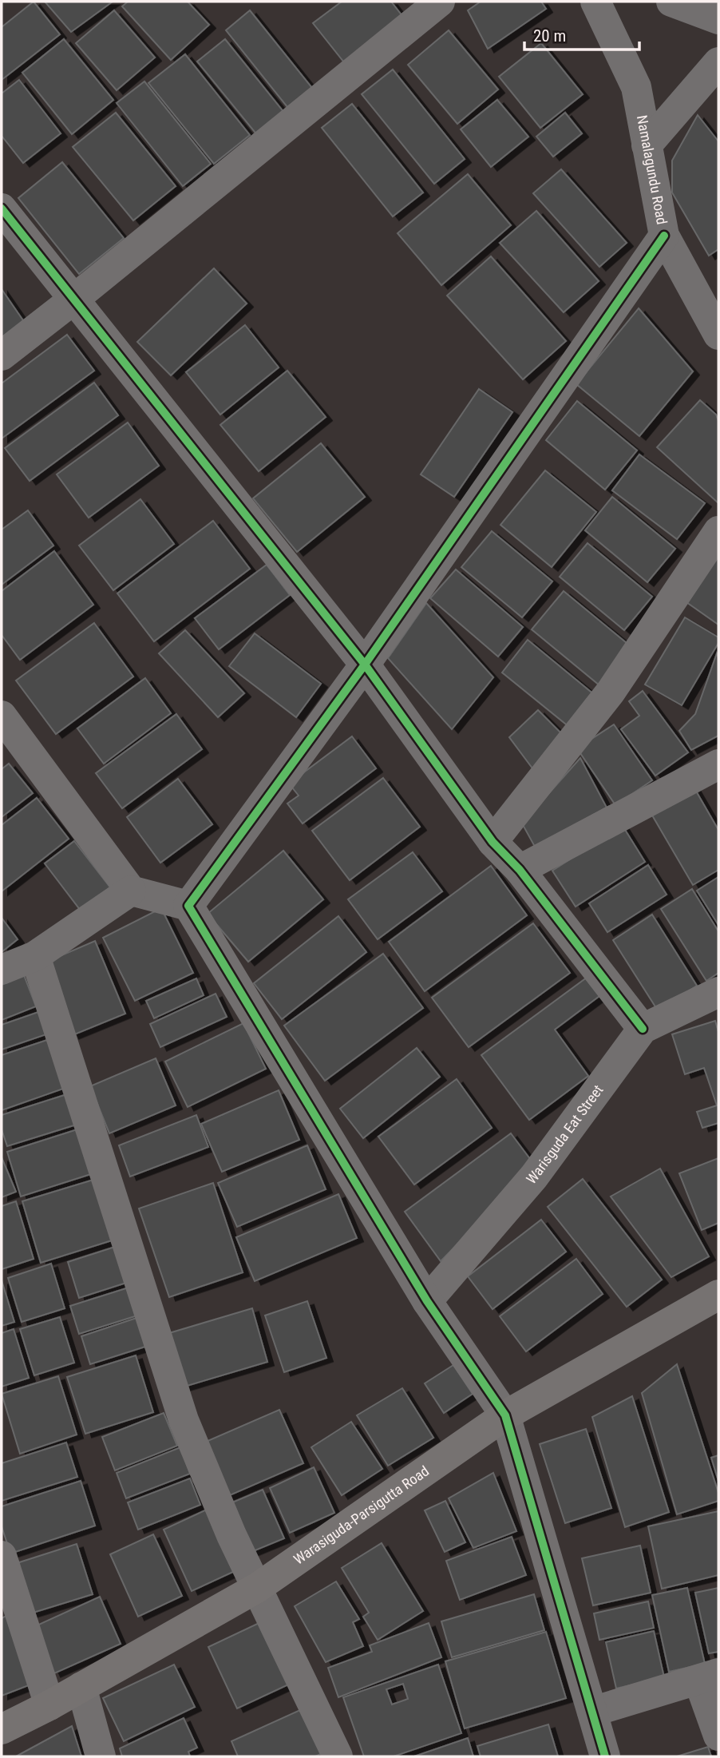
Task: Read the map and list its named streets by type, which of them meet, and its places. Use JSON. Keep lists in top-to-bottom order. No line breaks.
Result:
{"streets":{"street":["Namalagundu Road","Warisguda Eat Street","Warasiguda-Parsigutta Road"]},"scale_bar":"20 m"}
